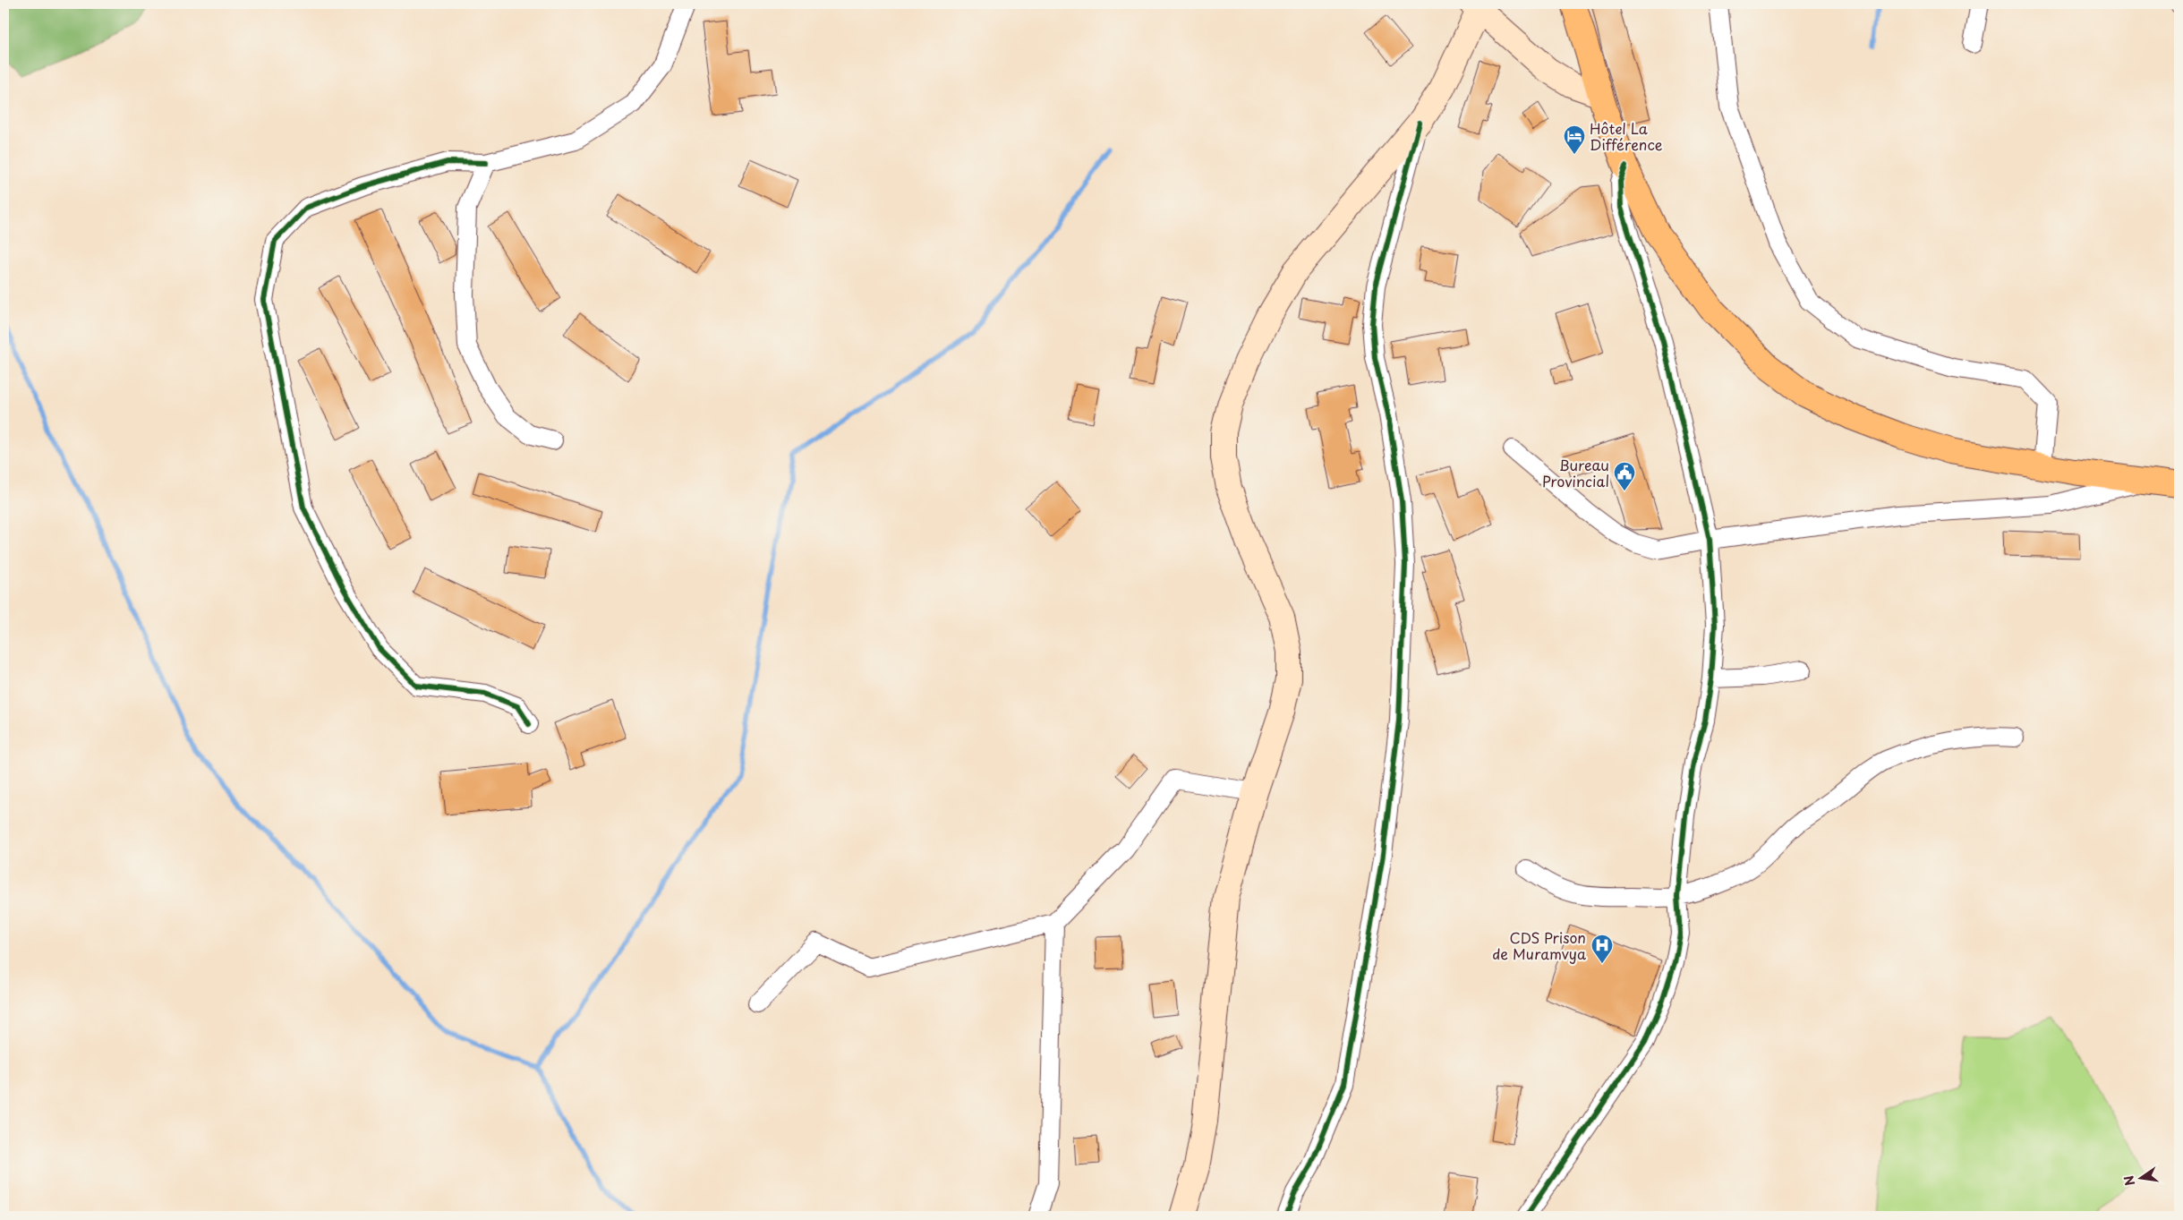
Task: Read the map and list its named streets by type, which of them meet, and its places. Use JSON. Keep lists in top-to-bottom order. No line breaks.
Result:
{"places":{"hotel":["Hôtel La Différence"],"public building":["Bureau Provincial"],"hospital":["CDS Prison de Muramvya"]},"north":"left"}
